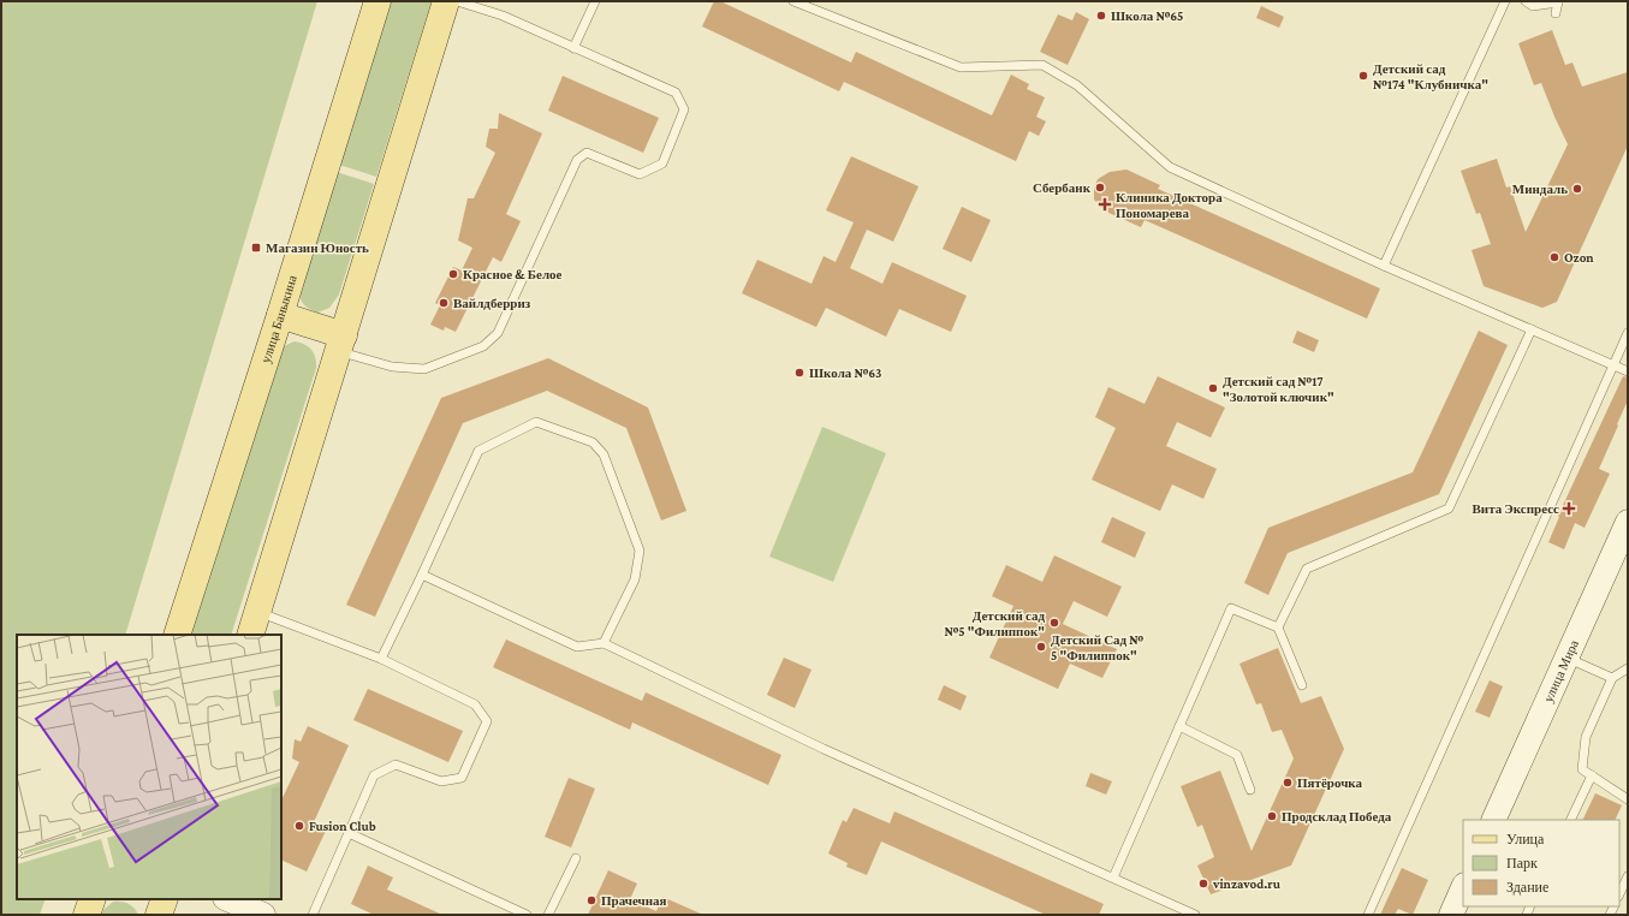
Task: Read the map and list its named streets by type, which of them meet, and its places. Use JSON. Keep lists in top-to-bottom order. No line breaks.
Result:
{"streets":{"main road":["улица Баныкина","улица Мира"]},"places":{"other":["Школа №65","Детский сад №174 \"Клубничка\"","Сбербанк","Миндаль","Ozon","Красное & Белое","Вайлдберриз","Школа №63","Детский сад №17 \"Золотой ключик\"","Детский сад №5 \"Филиппок\"","Детский Сад № 5 \"Филиппок\"","Пятёрочка","Продсклад Победа","Fusion Club","vinzavod.ru","Прачечная"],"health":["Клиника Доктора Пономарева","Вита Экспресс"],"transit":["Магазин Юность"]},"legend":["Улица","Парк","Здание"]}
